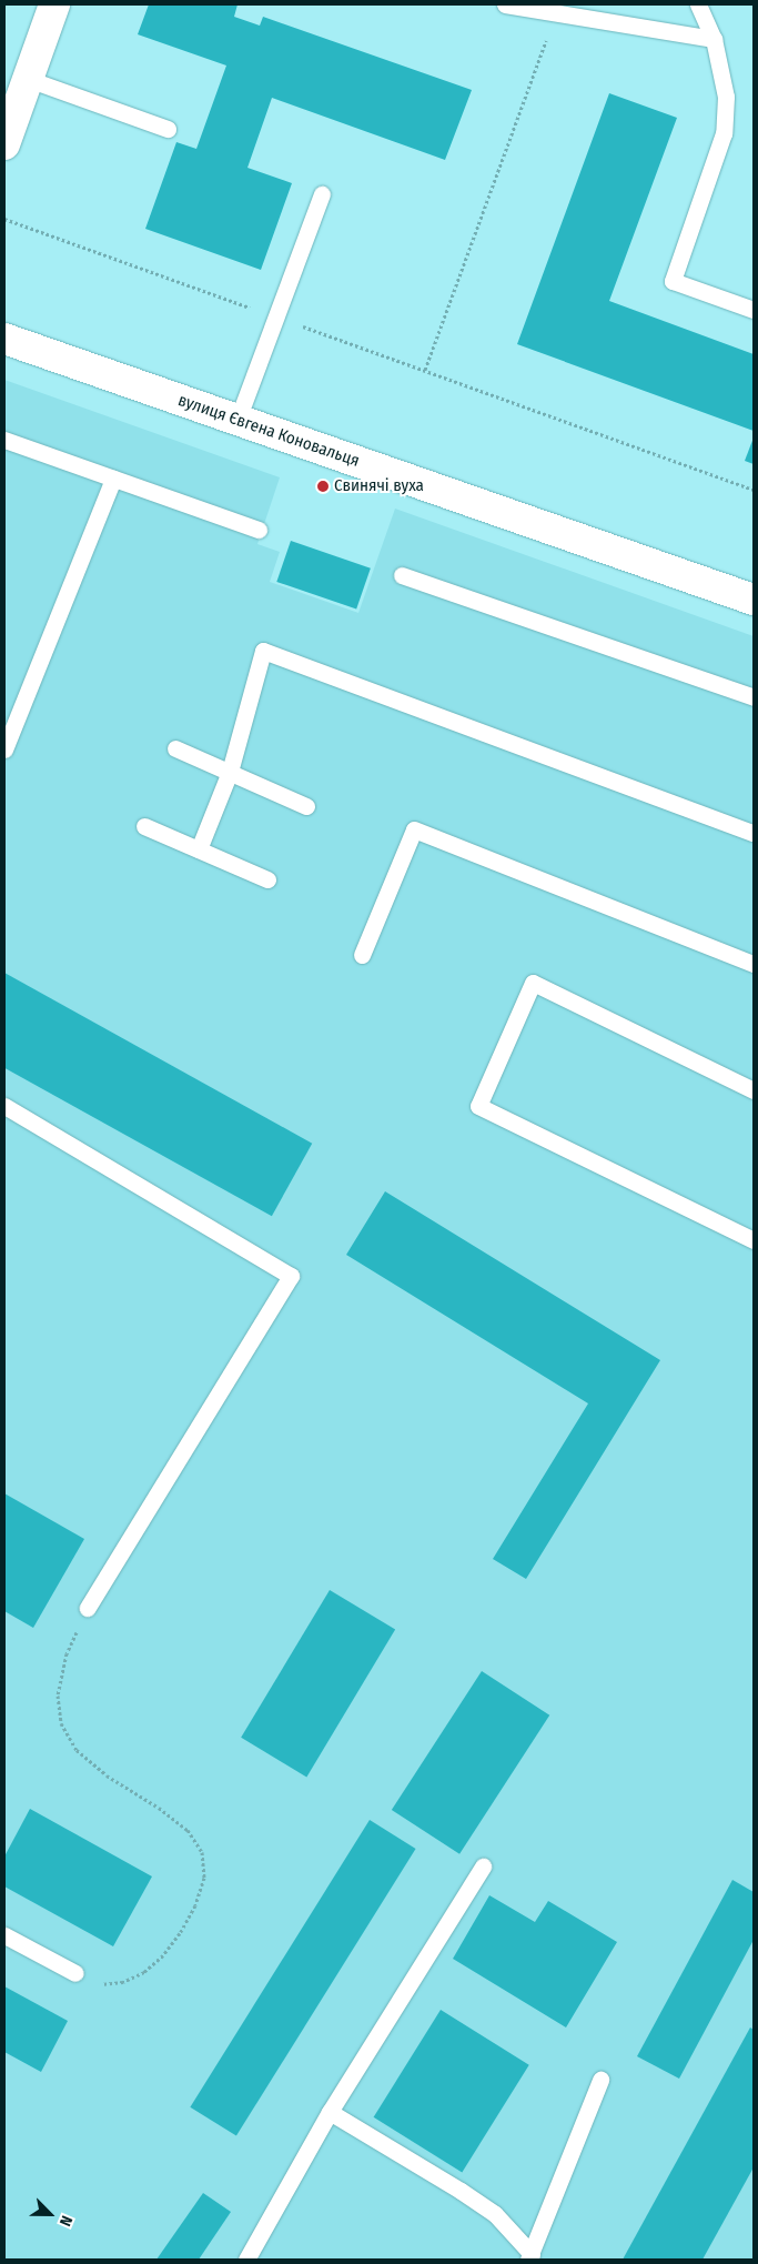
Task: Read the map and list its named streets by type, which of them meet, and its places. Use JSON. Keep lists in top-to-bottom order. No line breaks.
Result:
{"streets":{"street":["вулиця Євгена Коновальця"]},"places":["Свинячі вуха"],"north":"bottom right"}
